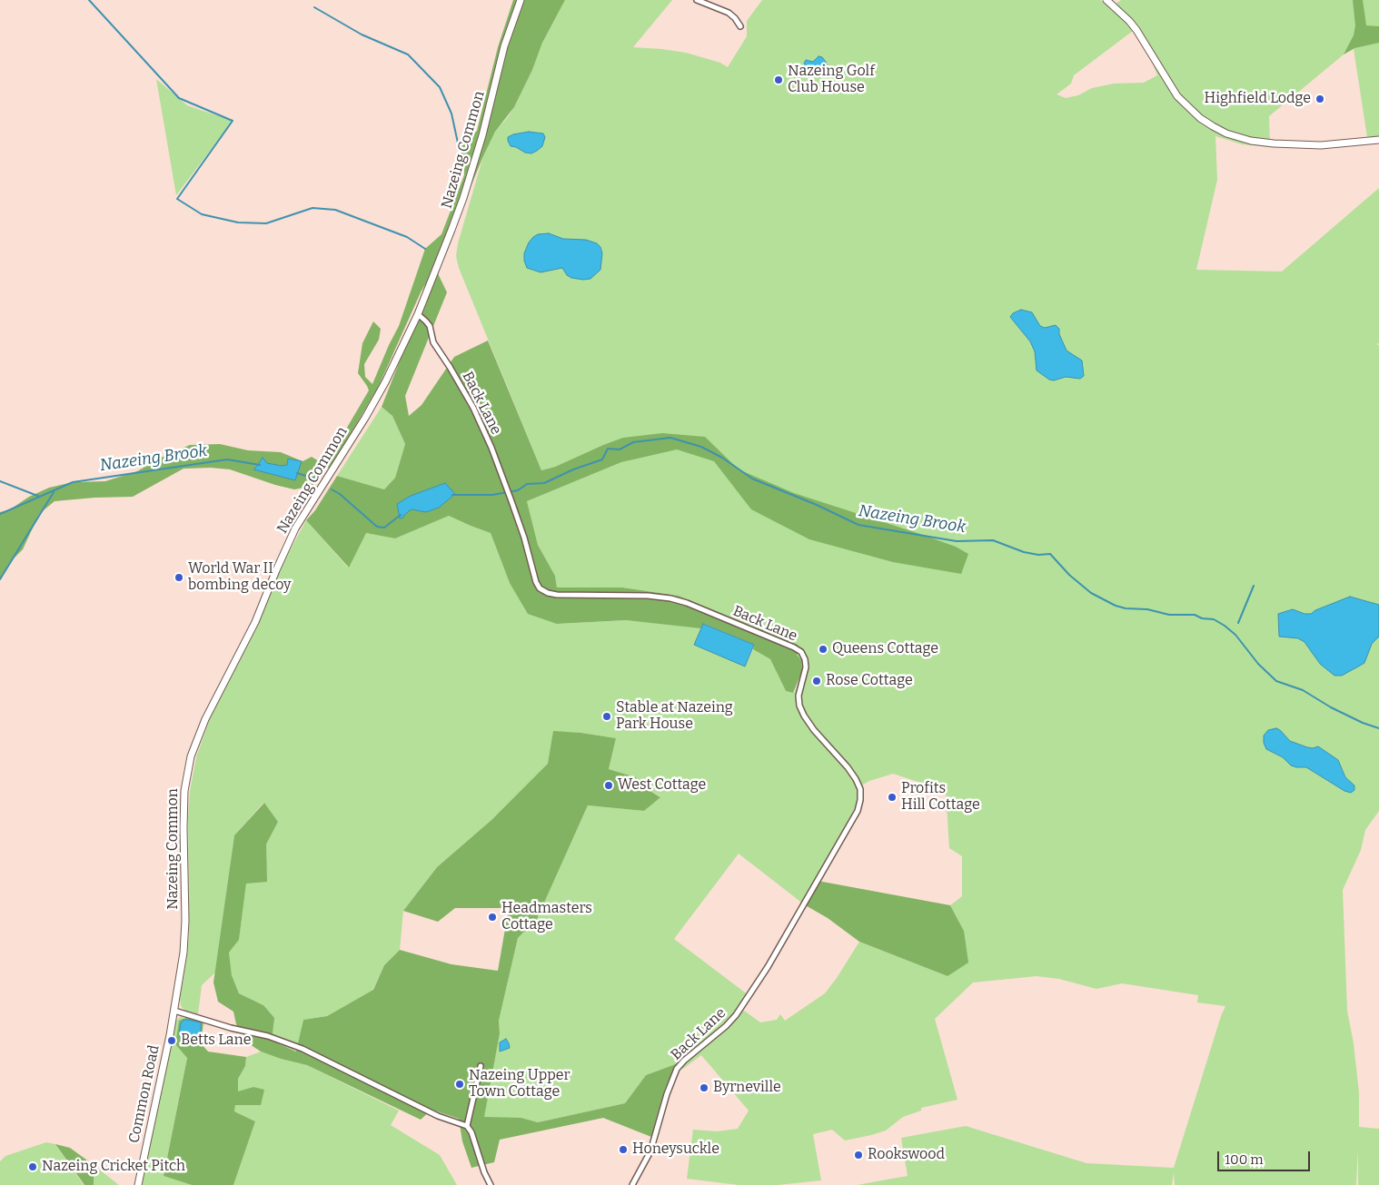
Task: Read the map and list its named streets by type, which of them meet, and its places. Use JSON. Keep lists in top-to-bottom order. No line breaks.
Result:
{"streets":{"street":["Nazeing Common","Back Lane","Common Road"]},"crossings":[["Nazeing Common","Back Lane"],["Nazeing Common","Common Road"]],"water":["Nazeing Brook"],"places":["Nazeing Golf Club House","Highfield Lodge","World War II bombing decoy","Queens Cottage","Rose Cottage","Stable at Nazeing Park House","West Cottage","Profits Hill Cottage","Headmasters Cottage","Betts Lane","Nazeing Upper Town Cottage","Byrneville","Honeysuckle","Rookswood","Nazeing Cricket Pitch"],"scale_bar":"100 m"}
